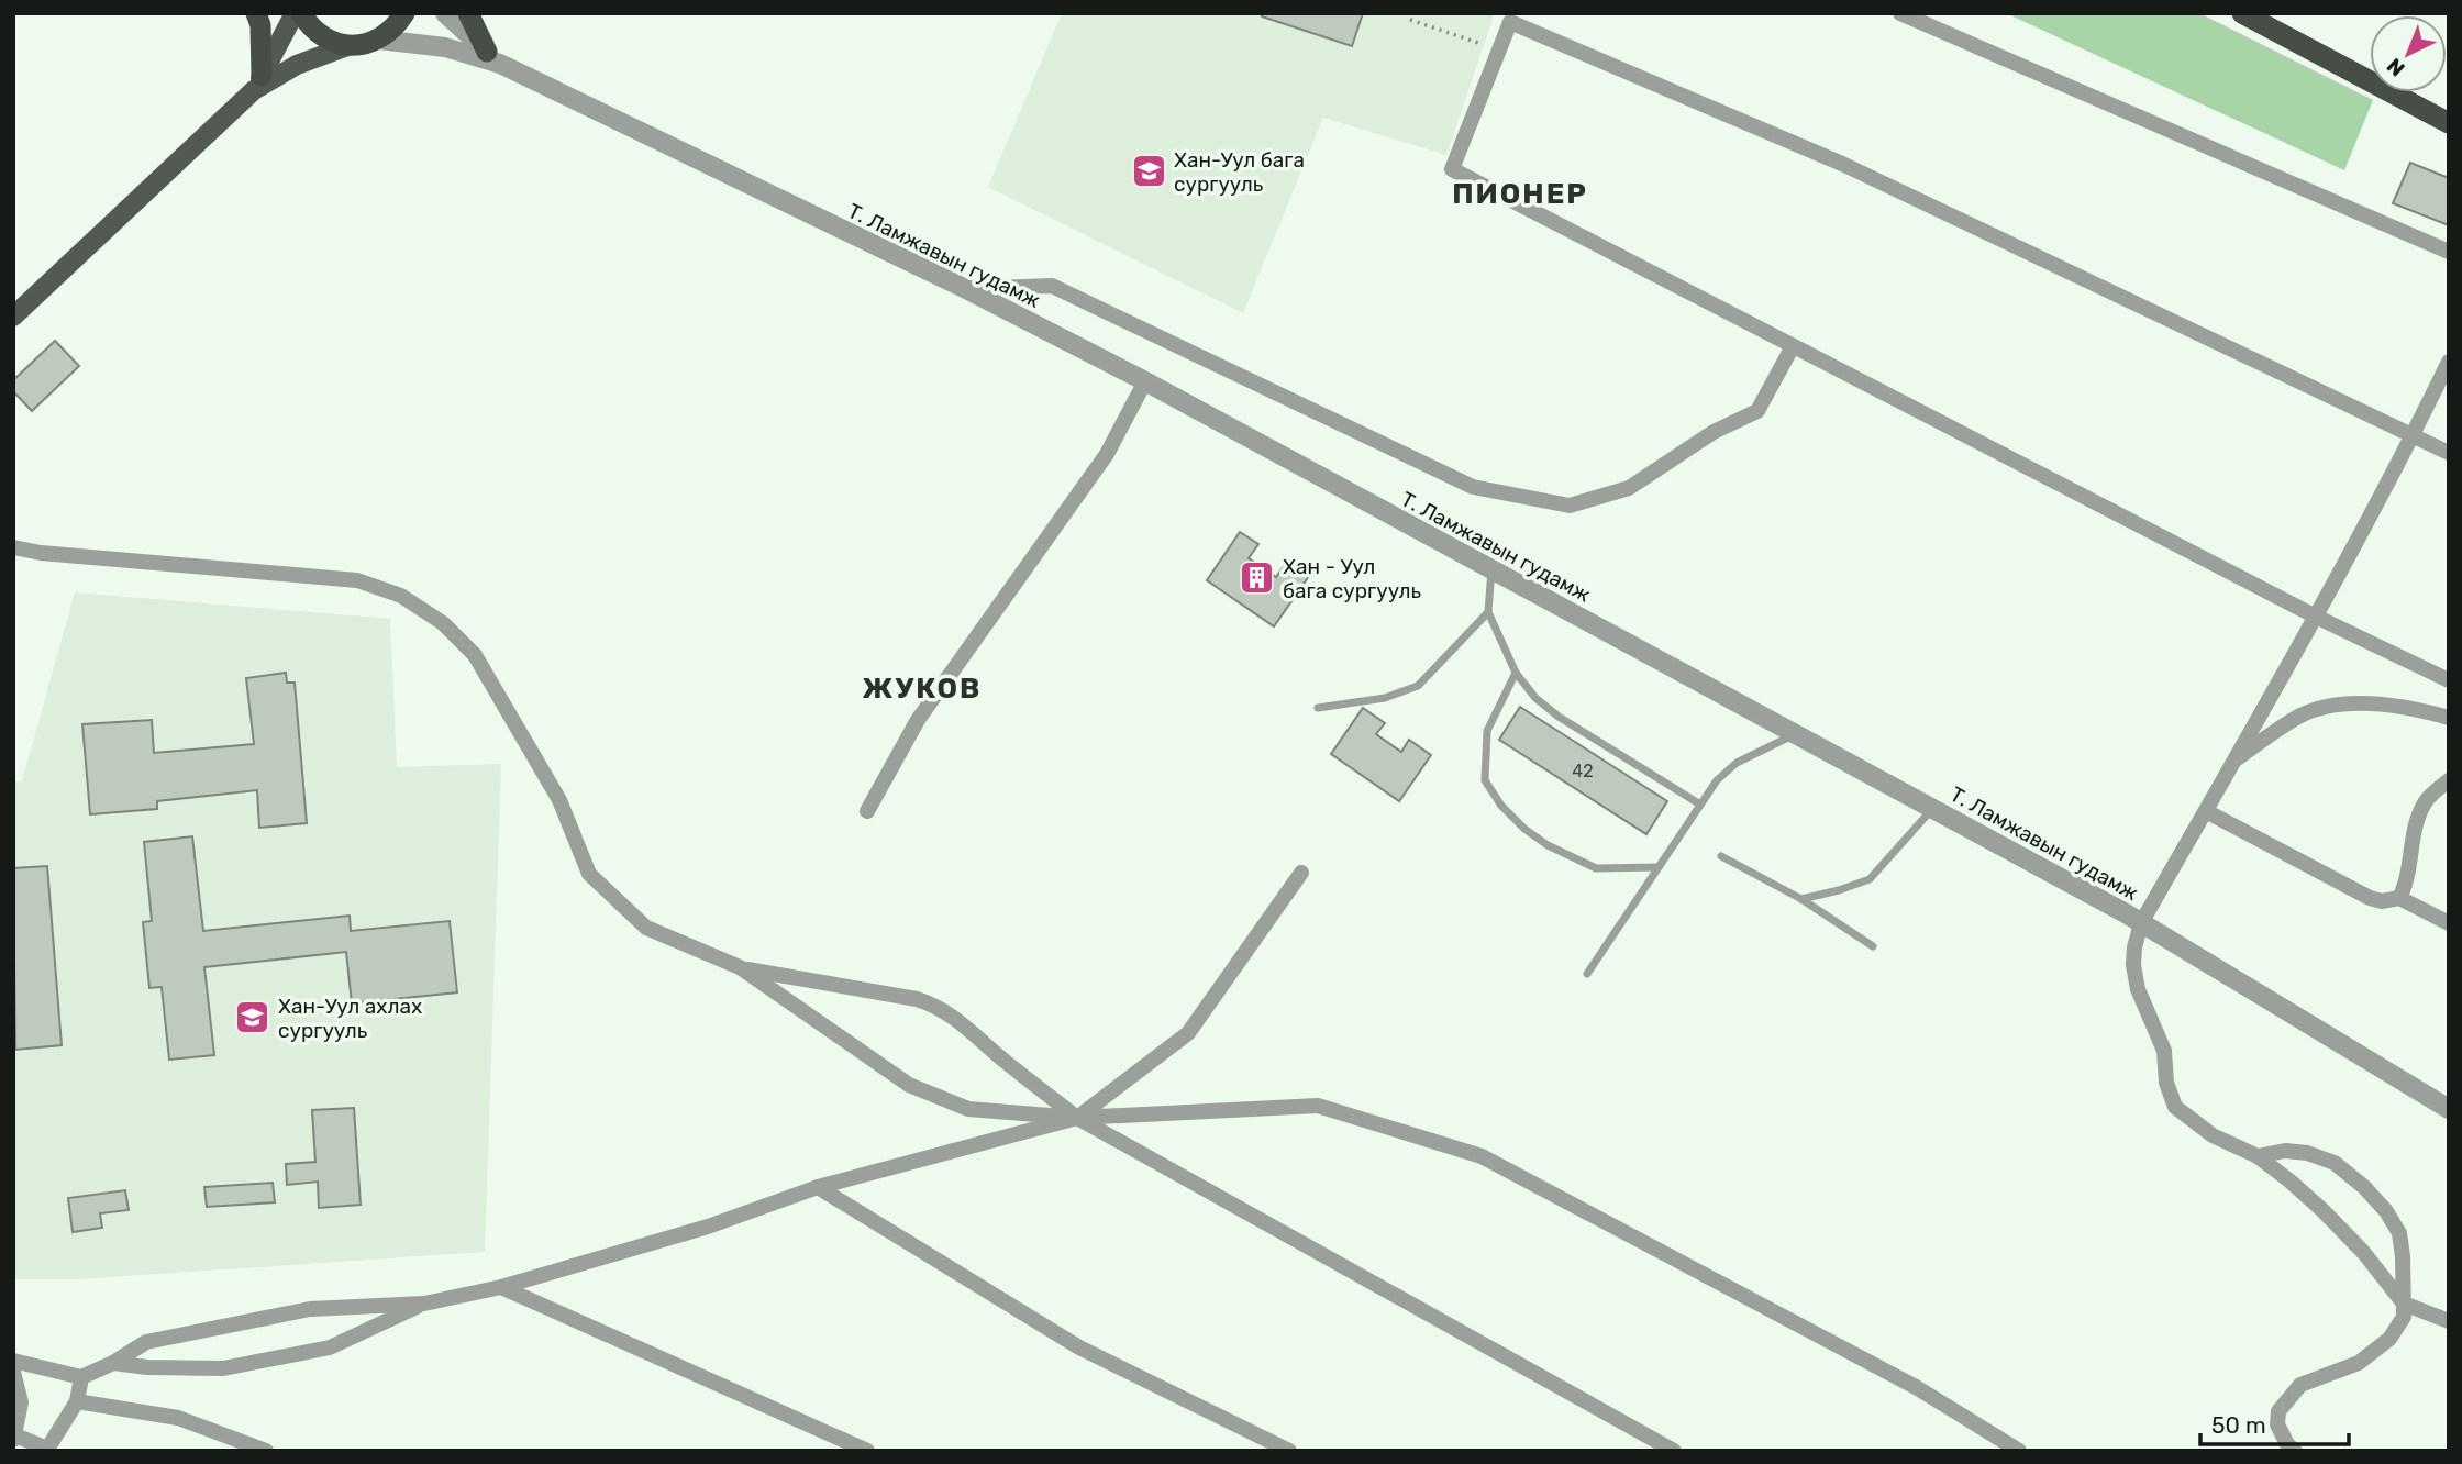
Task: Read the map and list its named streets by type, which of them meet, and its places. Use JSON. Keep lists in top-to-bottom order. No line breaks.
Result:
{"streets":{"street":["Т. Ламжавын гудамж"]},"districts":["ПИОНЕР","ЖУКОВ"],"places":{"school or university":["Хан-Уул бага сургууль","Хан-Уул ахлах сургууль"],"building":["Хан - Уул бага сургууль"]},"house_numbers":["42"],"scale_bar":"50 m","north":"bottom left"}
